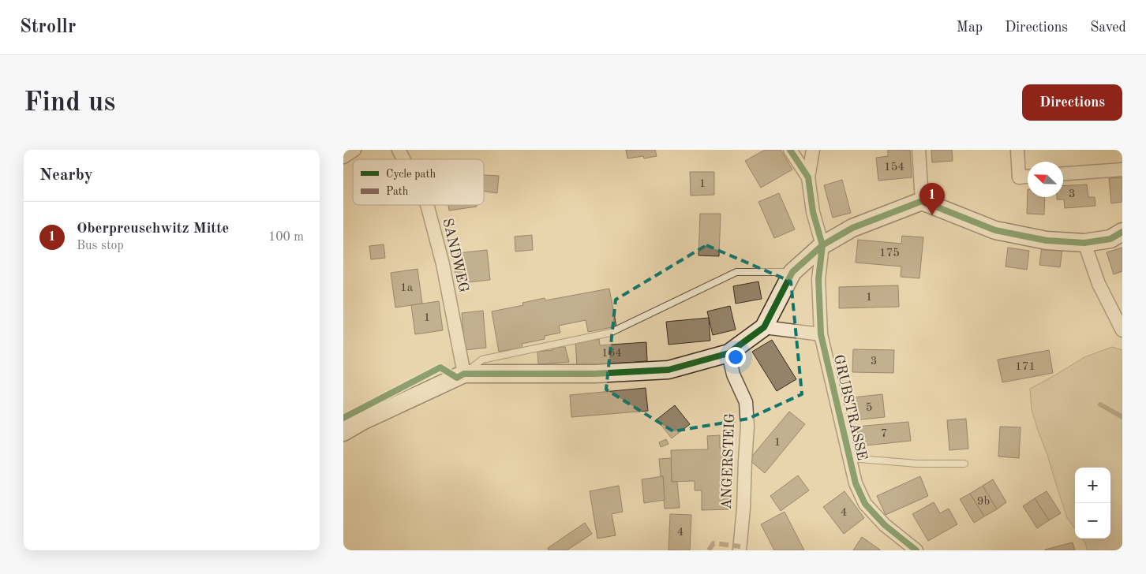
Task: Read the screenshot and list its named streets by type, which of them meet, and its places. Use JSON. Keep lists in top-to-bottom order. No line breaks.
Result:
{"streets":{"street":["SANDWEG","GRUBSTRASSE","ANGERSTEIG"]},"house_numbers":["154","1","3","175","1a","1","1","164","3","171","5","7","1","9b","4","4"],"legend":["Cycle path","Path"],"north":"top left","page":{"header":"Strollr","nav":["Map","Directions","Saved"],"buttons":"Directions","title":"Find us","heading":"Nearby","pins":"1","list":[{"mark":"1","name":"Oberpreuschwitz Mitte","note":"Bus stop","value":"100 m"}],"map_buttons":["+","−"]}}
